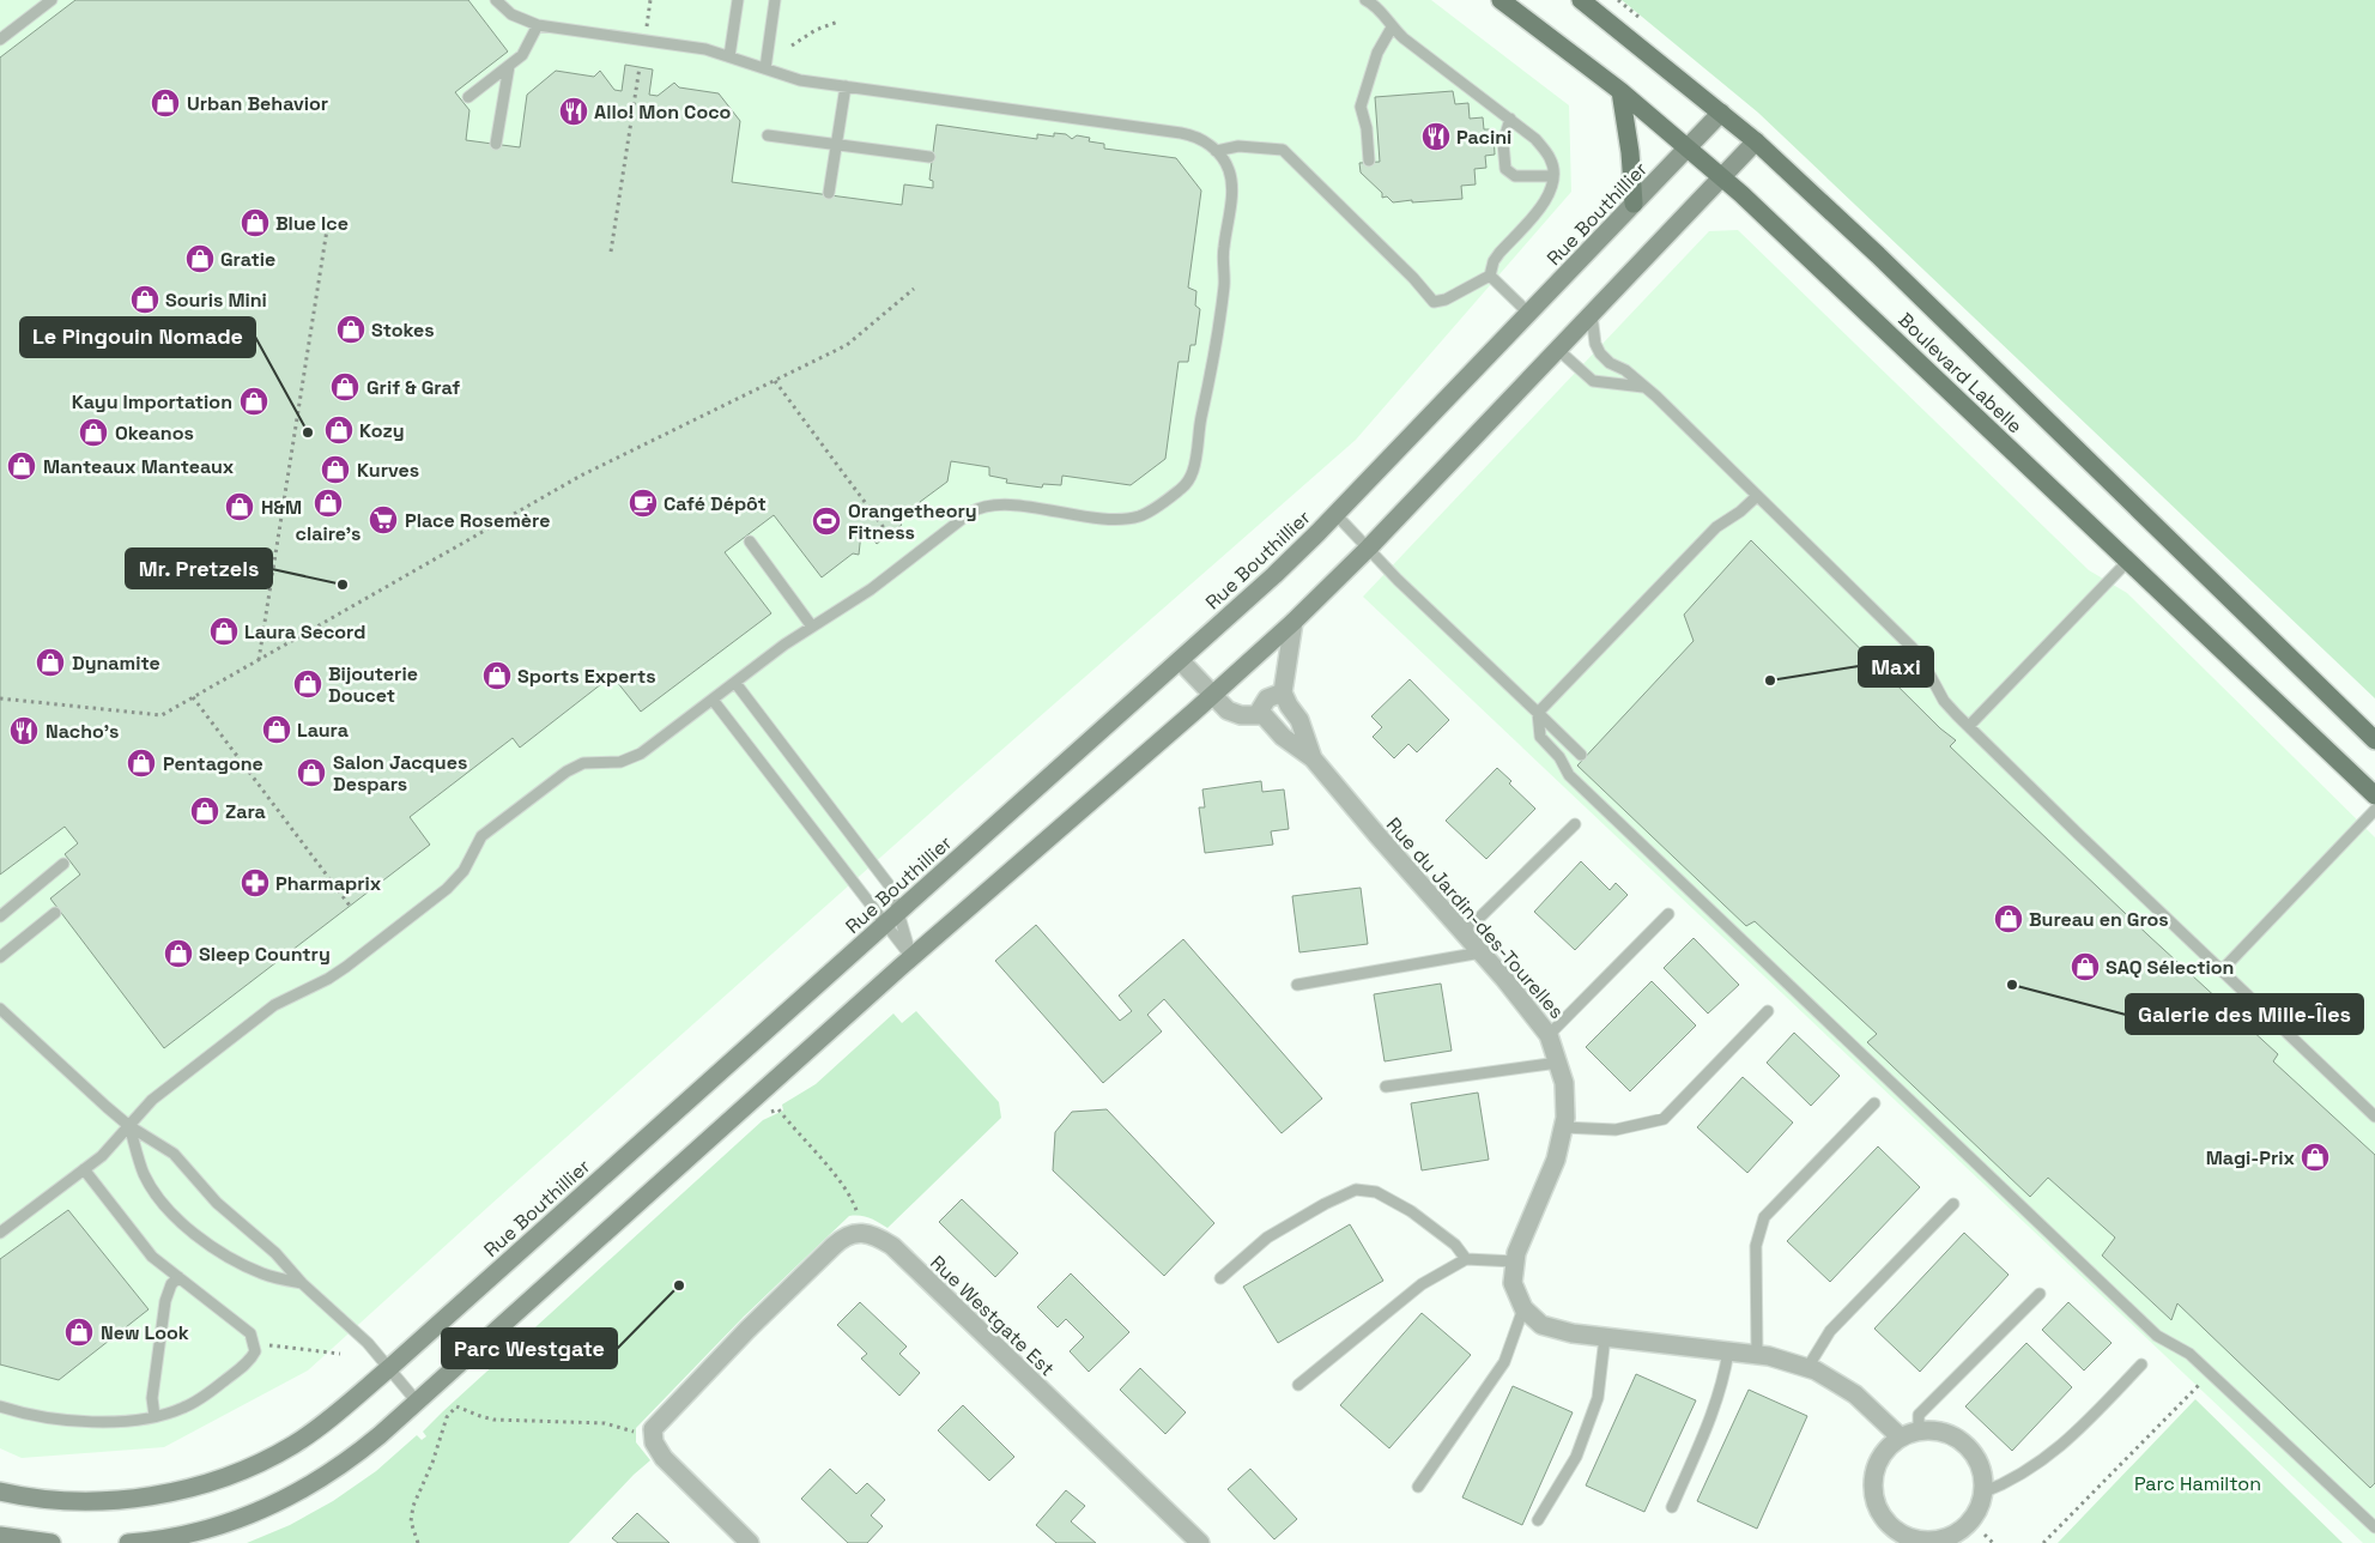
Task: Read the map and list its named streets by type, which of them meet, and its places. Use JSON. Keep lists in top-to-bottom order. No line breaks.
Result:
{"streets":{"main road":["Boulevard Labelle"],"street":["Rue Bouthillier","Rue du Jardin-des-Tourelles","Rue Westgate Est"]},"crossings":[["Rue Bouthillier","Boulevard Labelle"]],"parks":["Parc Hamilton"],"places":{"shop":["Urban Behavior","Blue Ice","Gratie","Souris Mini","Stokes","Grif & Graf","Kayu Importation","Kozy","Okeanos","Manteaux Manteaux","Kurves","claire's","H&M","Laura Secord","Dynamite","Sports Experts","Bijouterie Doucet","Laura","Pentagone","Salon Jacques Despars","Zara","Bureau en Gros","Sleep Country","SAQ Sélection","Magi-Prix","New Look"],"restaurant":["Allo! Mon Coco","Pacini","Nacho's"],"other":["Le Pingouin Nomade","Mr. Pretzels","Maxi","Galerie des Mille-Îles","Parc Westgate"],"cafe":["Café Dépôt"],"supermarket":["Place Rosemère"],"sports":["Orangetheory Fitness"],"pharmacy":["Pharmaprix"]}}
